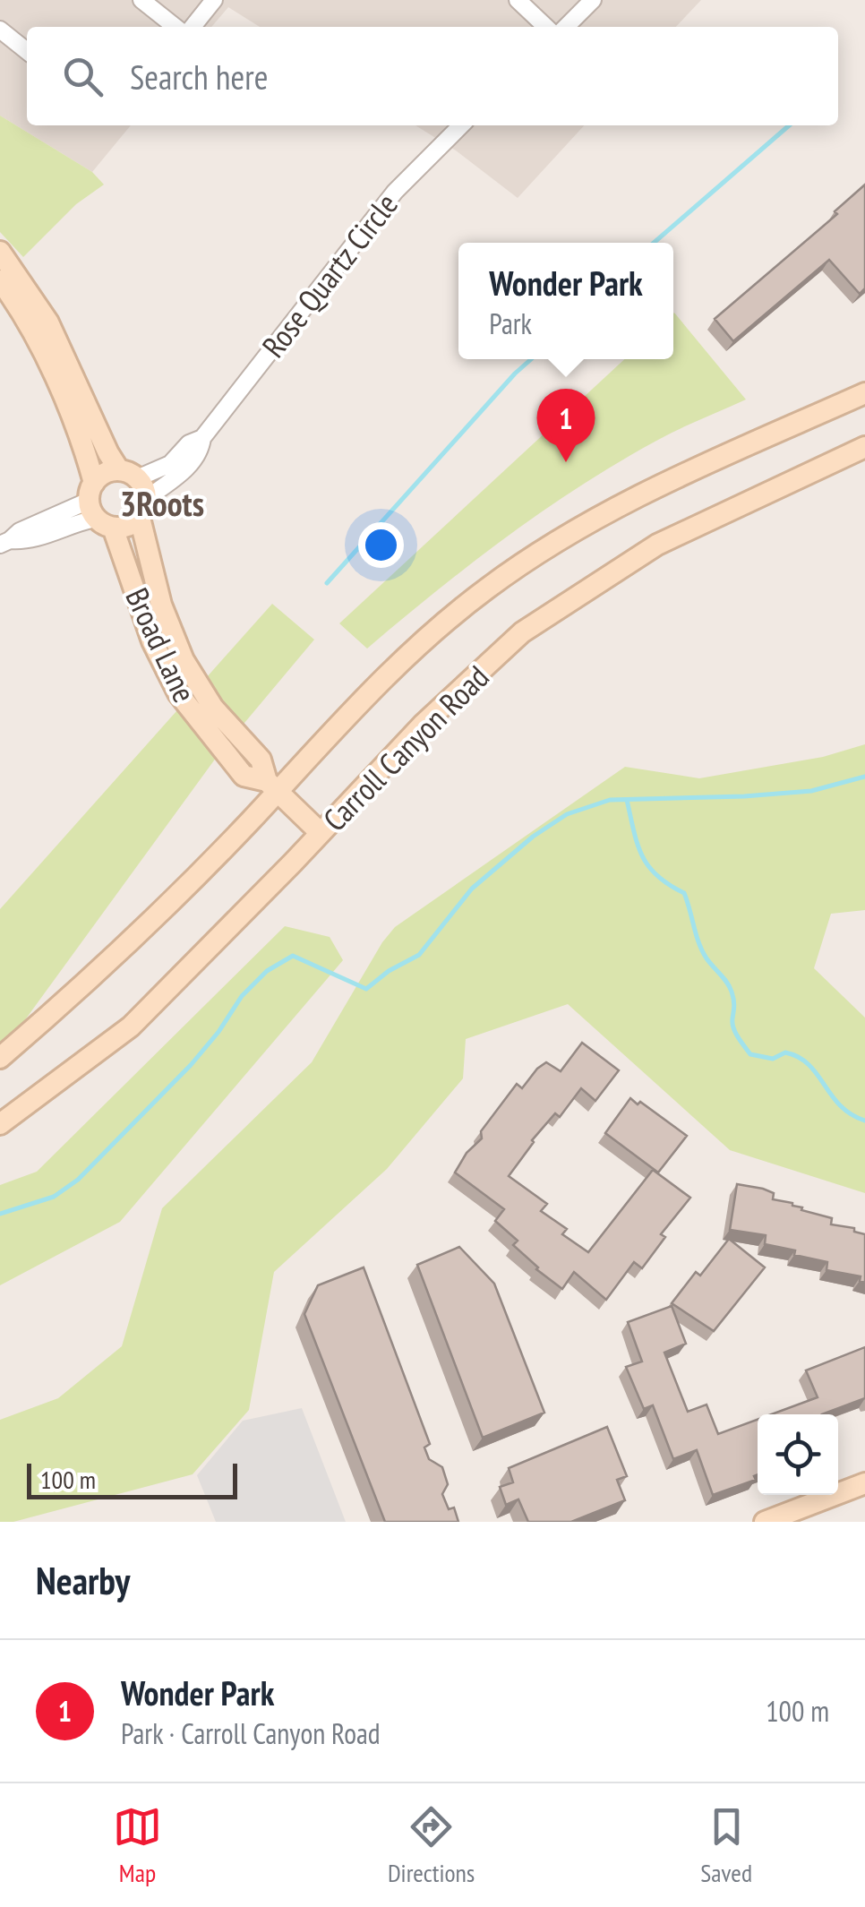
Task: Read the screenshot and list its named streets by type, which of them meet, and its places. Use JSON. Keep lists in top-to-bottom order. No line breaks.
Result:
{"streets":{"main road":["Broad Lane","Carroll Canyon Road"],"street":["Rose Quartz Circle"]},"crossings":[["Rose Quartz Circle","Broad Lane"],["Broad Lane","Carroll Canyon Road"]],"districts":["3Roots"],"scale_bar":"100 m","page":{"search":"Search here","popup":["Wonder Park","Park"],"pins":"1","scale":"100 m","heading":"Nearby","list":[{"mark":"1","name":"Wonder Park","note":"Park · Carroll Canyon Road","value":"100 m"}],"nav":["Map","Directions","Saved"]}}
